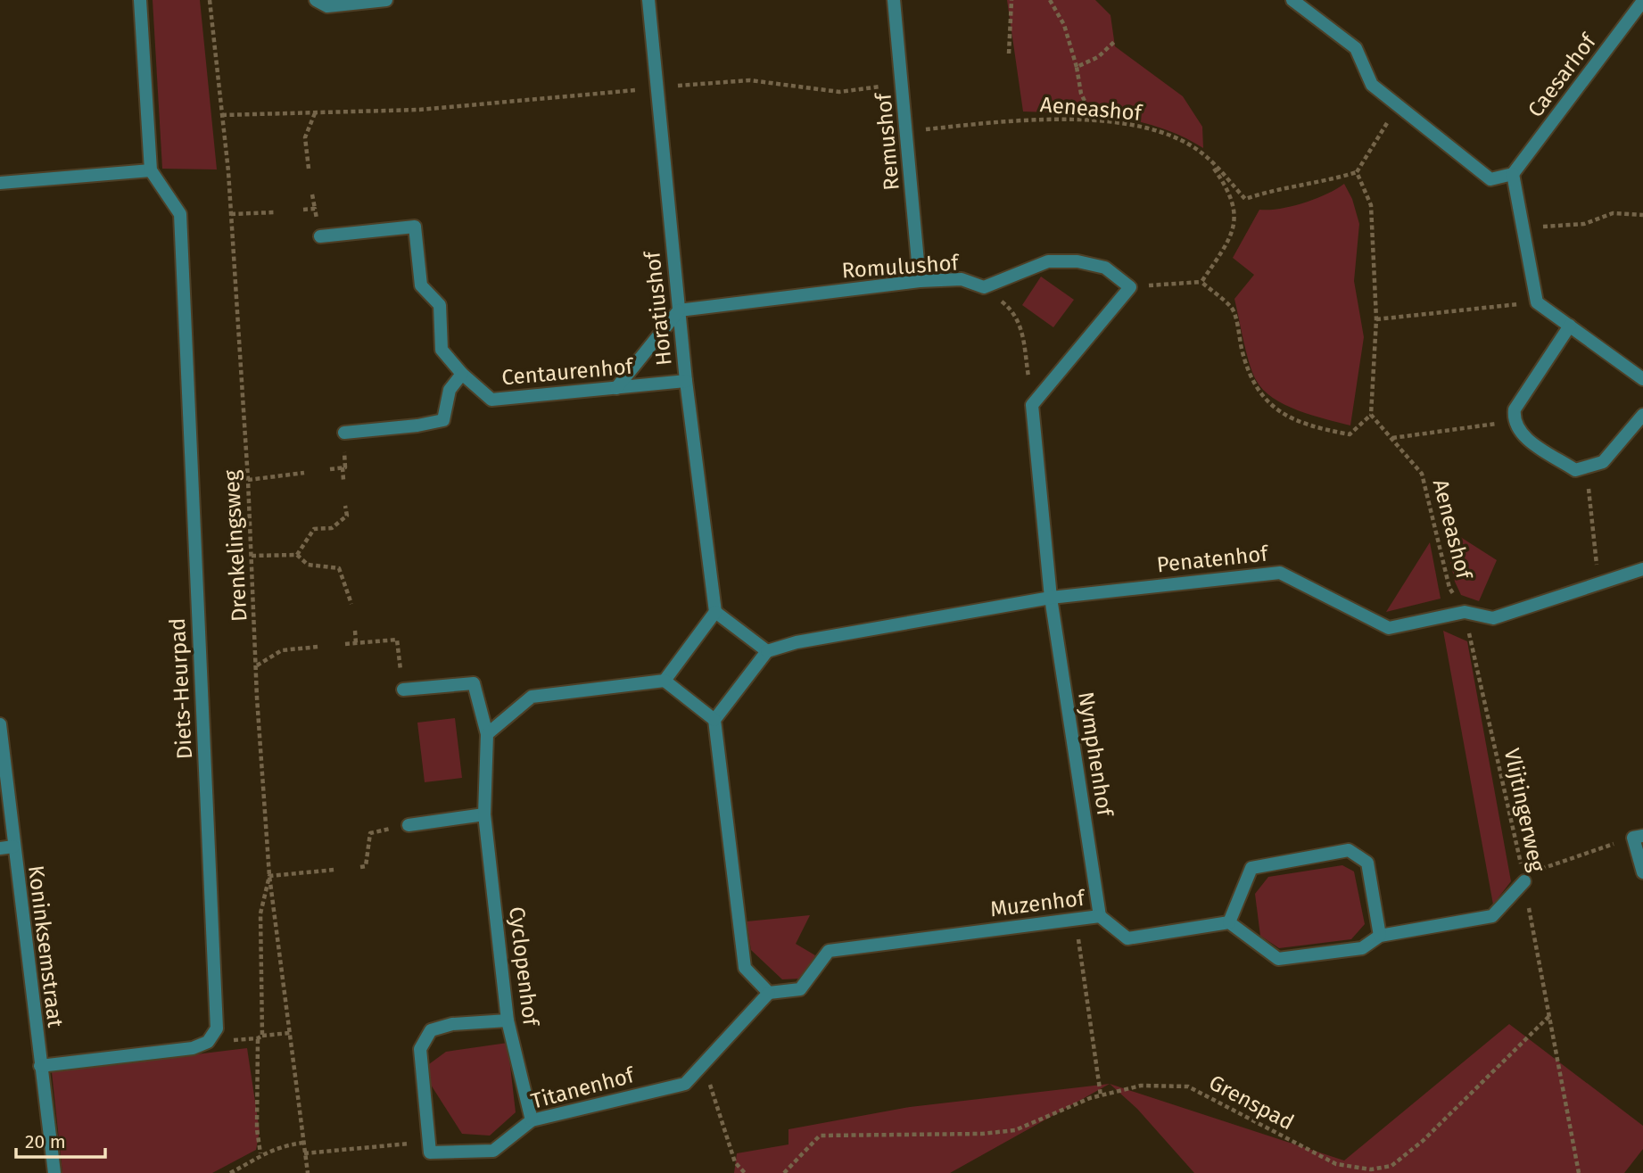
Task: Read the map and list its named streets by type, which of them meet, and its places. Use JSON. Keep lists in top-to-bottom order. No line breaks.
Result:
{"streets":{"street":["Caesarhof","Remushof","Romulushof","Horatiushof","Centaurenhof","Penatenhof","Diets-Heurpad","Nymphenhof","Muzenhof","Koninksemstraat","Cyclopenhof","Titanenhof"],"path":["Aeneashof","Drenkelingsweg","Vlijtingerweg","Grenspad"]},"crossings":[["Aeneashof","Remushof"],["Aeneashof","Penatenhof"],["Aeneashof","Vlijtingerweg"],["Remushof","Romulushof"],["Romulushof","Horatiushof"],["Horatiushof","Centaurenhof"],["Penatenhof","Nymphenhof"],["Penatenhof","Vlijtingerweg"],["Nymphenhof","Muzenhof"],["Vlijtingerweg","Grenspad"],["Muzenhof","Titanenhof"],["Cyclopenhof","Titanenhof"]],"scale_bar":"20 m"}
